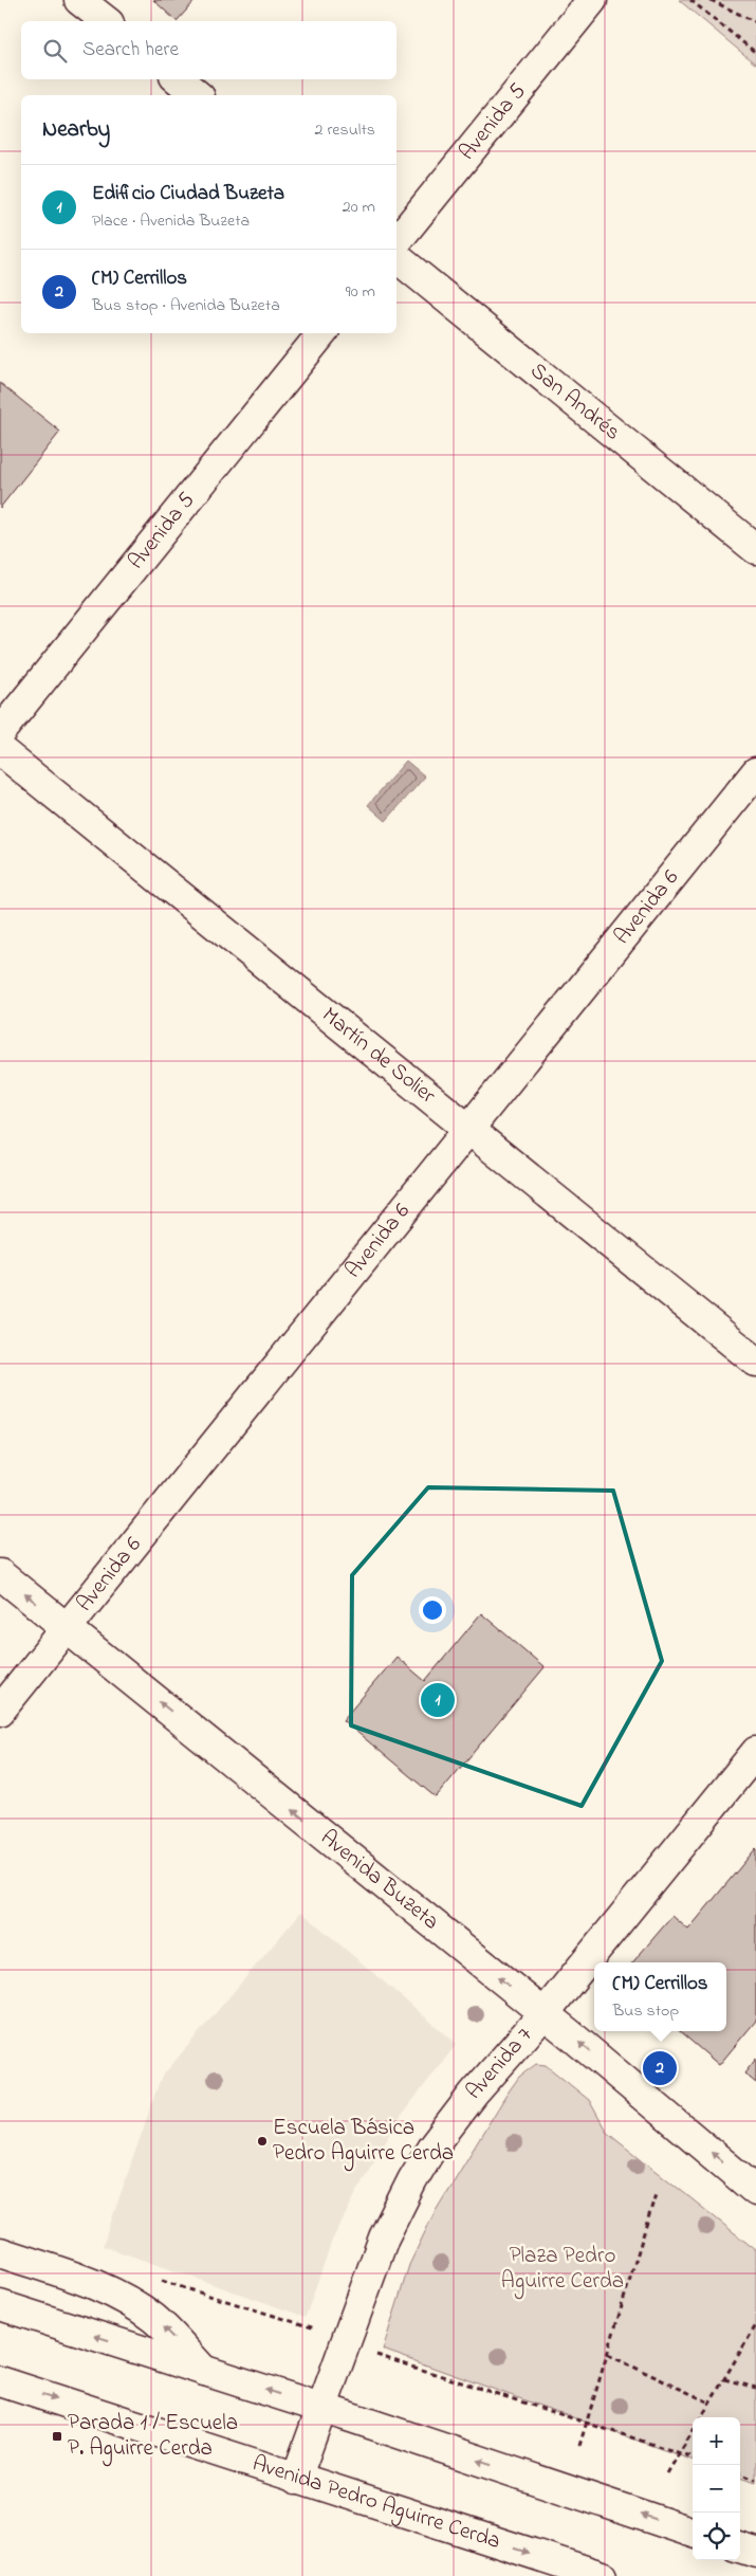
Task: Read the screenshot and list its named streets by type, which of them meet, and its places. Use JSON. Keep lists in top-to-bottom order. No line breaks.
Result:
{"streets":{"street":["Avenida 5","San Andrés","Avenida 6","Martín de Solier","Avenida Buzeta","Avenida 7","Avenida Pedro Aguirre Cerda"]},"crossings":[["Avenida 6","Martín de Solier"],["Avenida 6","Avenida Buzeta"],["Avenida Buzeta","Avenida 7"],["Avenida 7","Avenida Pedro Aguirre Cerda"]],"one_way":["Avenida Buzeta"],"parks":["Plaza Pedro Aguirre Cerda"],"places":{"other":["Escuela Básica Pedro Aguirre Cerda"],"transit":["Parada 1 / Escuela P. Aguirre Cerda"]},"page":{"search":"Search here","heading":["Nearby","2 results"],"list":[{"mark":"1","name":"Edificio Ciudad Buzeta","note":"Place · Avenida Buzeta","value":"20 m"},{"mark":"2","name":"(M) Cerrillos","note":"Bus stop · Avenida Buzeta","value":"90 m"}],"pins":["1","2"],"popup":["(M) Cerrillos","Bus stop"],"map_buttons":["+","−"]}}
